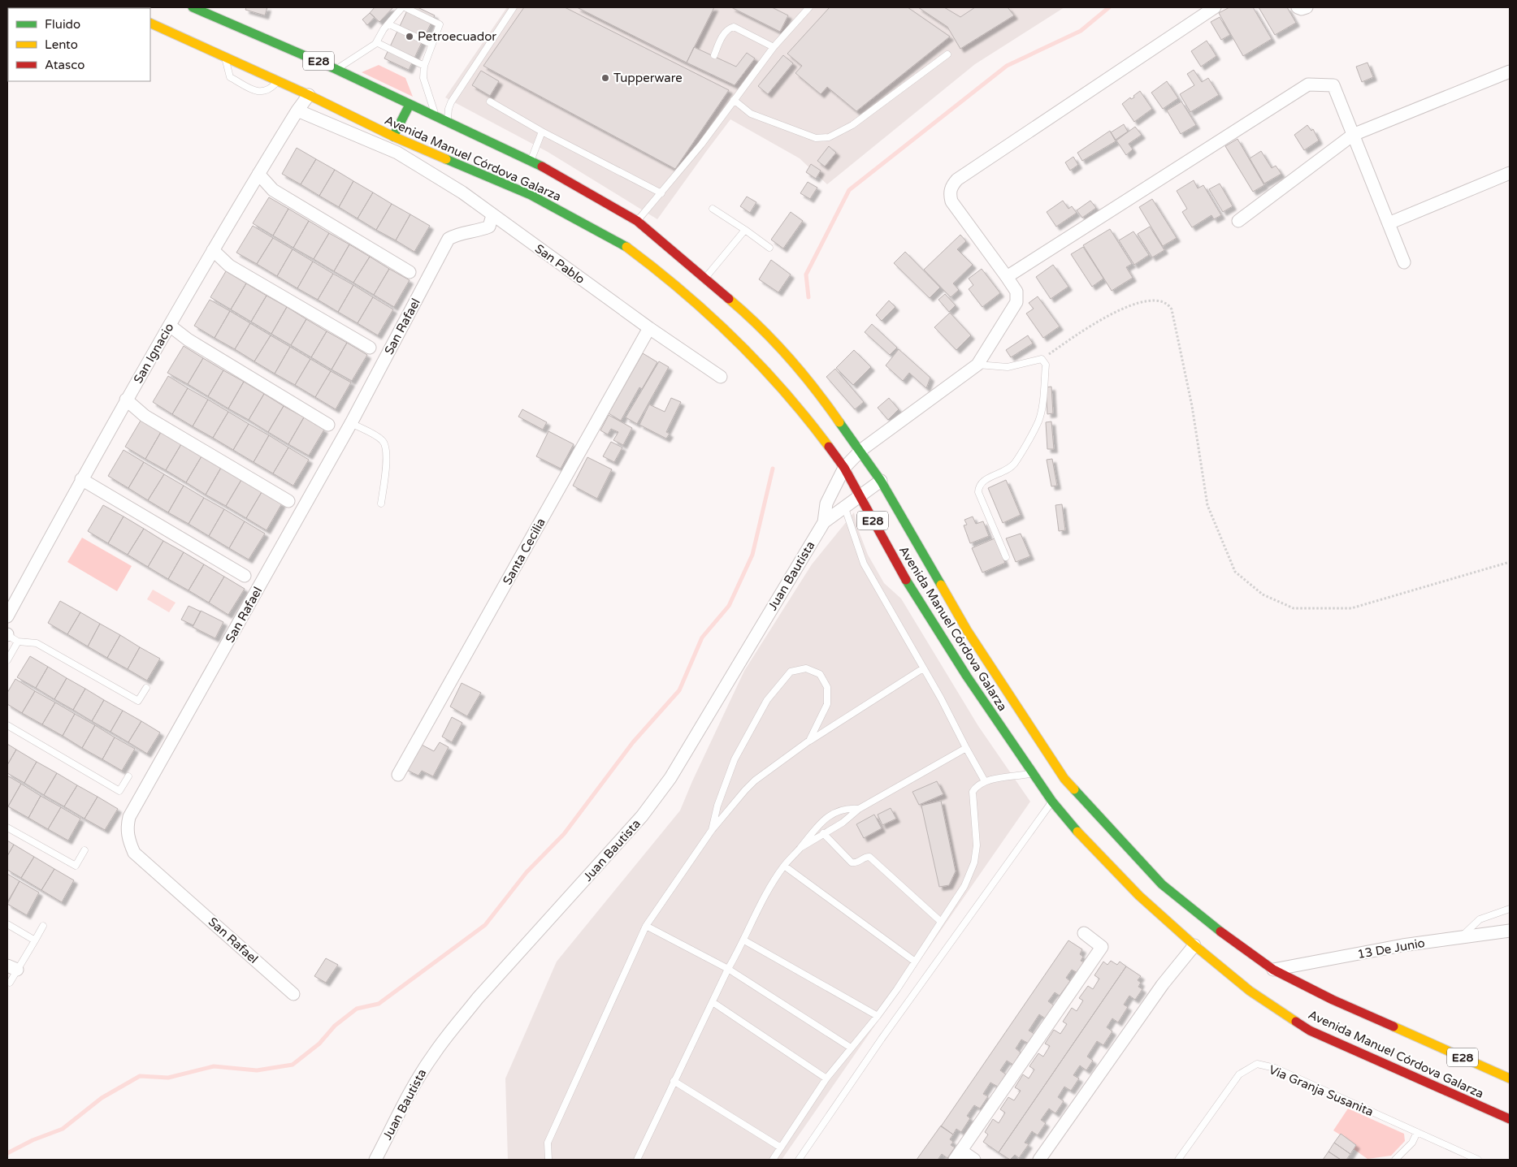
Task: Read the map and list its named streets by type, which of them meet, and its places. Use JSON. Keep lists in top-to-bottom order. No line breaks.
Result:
{"streets":{"main road":["E28","Avenida Manuel Córdova Galarza"],"street":["San Pablo","San Rafael","San Ignacio","Santa Cecilia","Juan Bautista","13 De Junio"],"lane":["Via Granja Susanita"]},"crossings":[["Avenida Manuel Córdova Galarza","San Ignacio"],["Avenida Manuel Córdova Galarza","Juan Bautista"],["Avenida Manuel Córdova Galarza","13 De Junio"],["San Pablo","San Rafael"],["San Pablo","San Ignacio"],["San Pablo","Santa Cecilia"]],"places":["Petroecuador","Tupperware"],"legend":["Fluido","Lento","Atasco"]}
